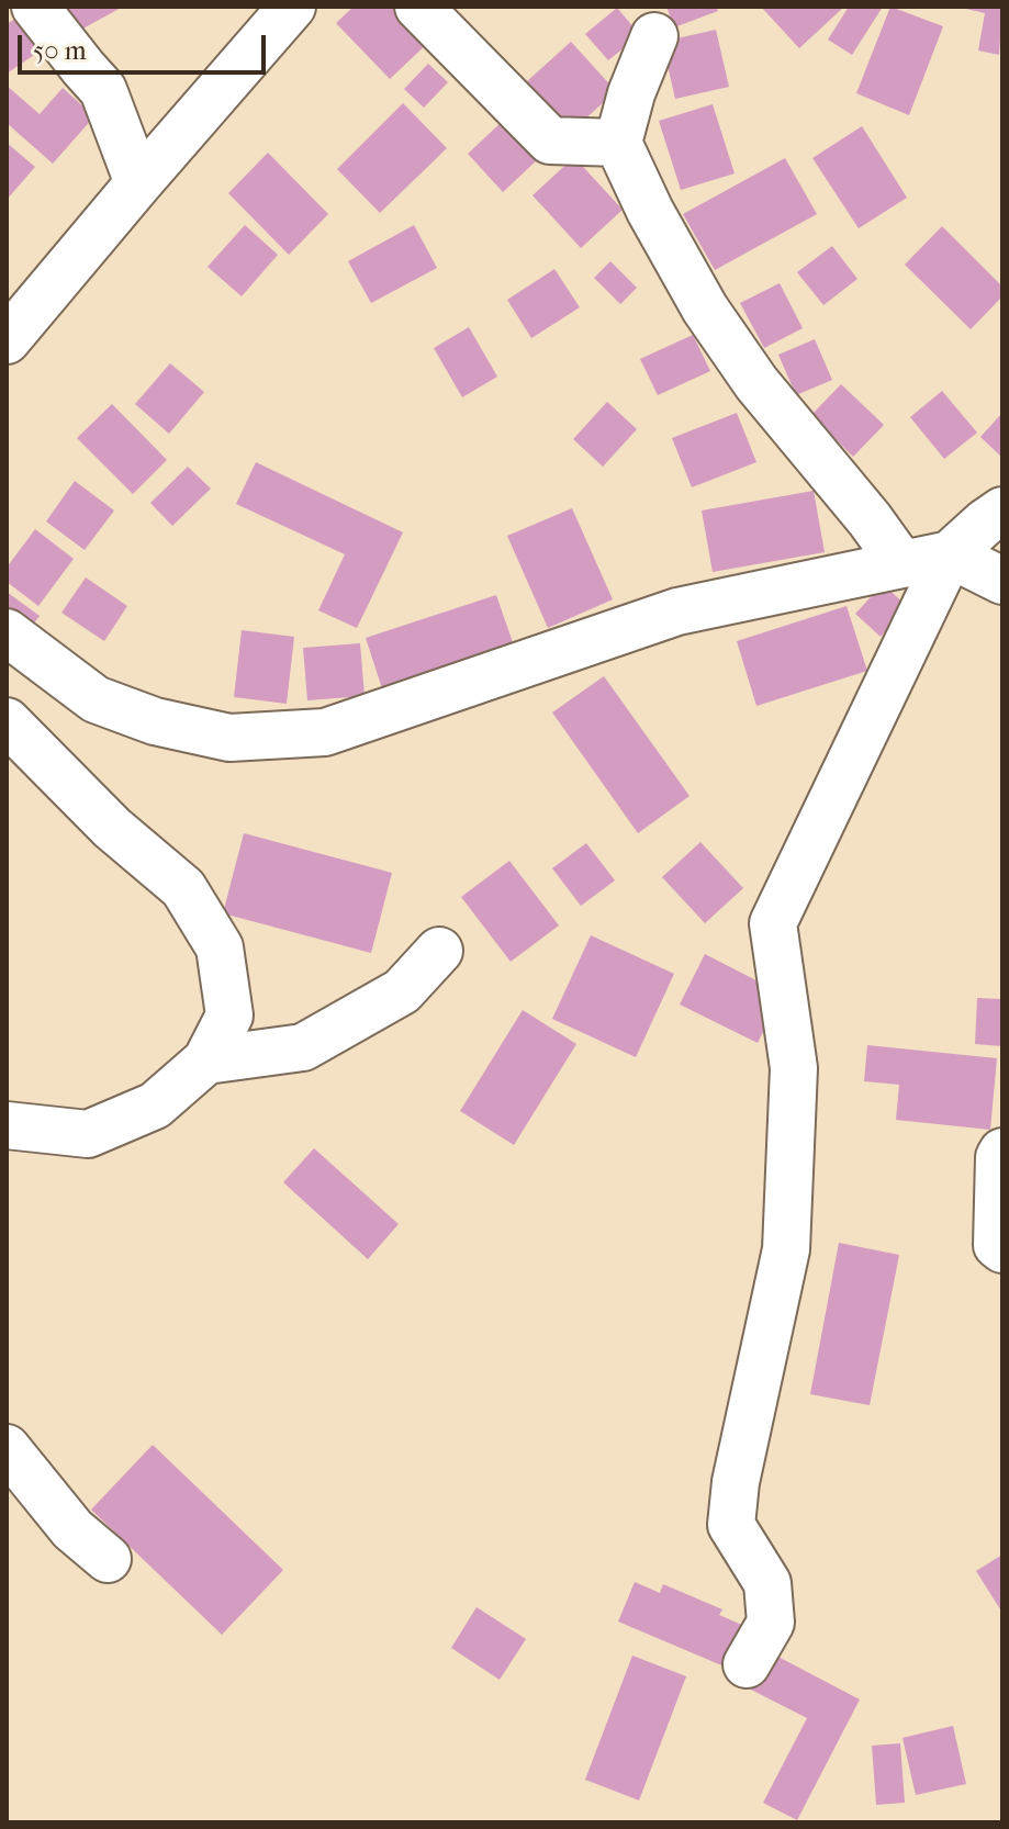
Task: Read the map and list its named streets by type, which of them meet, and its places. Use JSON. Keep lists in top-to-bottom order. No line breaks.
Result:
{"scale_bar":"50 m"}
